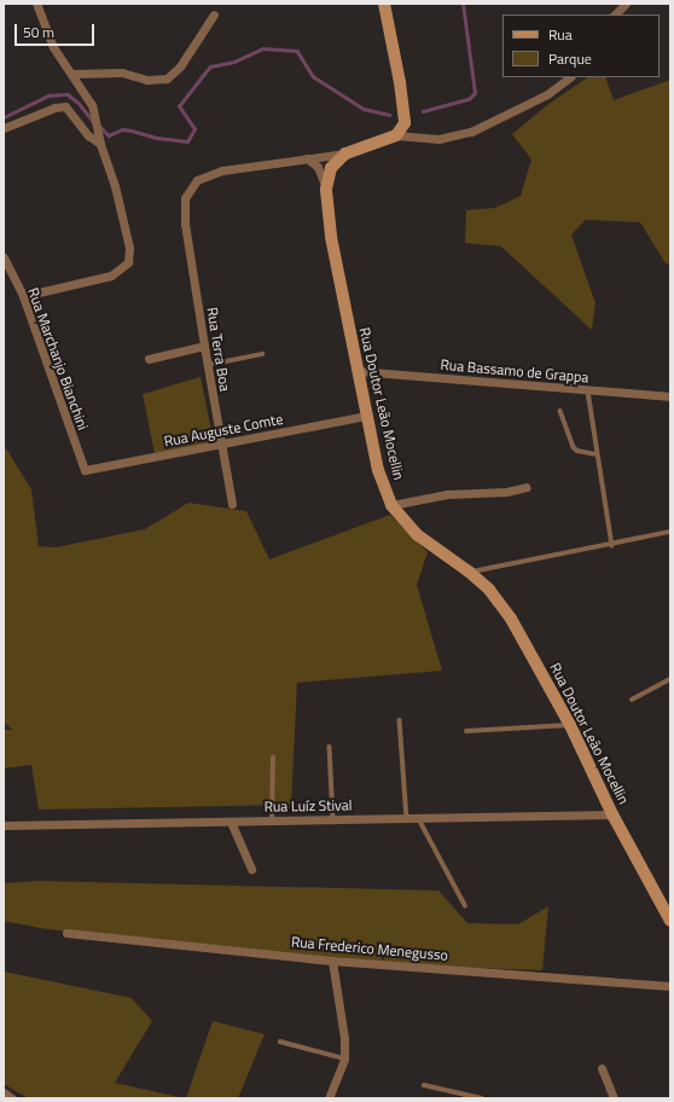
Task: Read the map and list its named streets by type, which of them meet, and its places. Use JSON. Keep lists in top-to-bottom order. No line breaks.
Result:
{"streets":{"street":["Rua Terra Boa","Rua Marchanjo Bianchini","Rua Bassamo de Grappa","Rua Doutor Leão Mocellin","Rua Auguste Comte","Rua Luíz Stival","Rua Frederico Menegusso"]},"crossings":[["Rua Terra Boa","Rua Auguste Comte"],["Rua Marchanjo Bianchini","Rua Auguste Comte"],["Rua Bassamo de Grappa","Rua Doutor Leão Mocellin"],["Rua Doutor Leão Mocellin","Rua Auguste Comte"],["Rua Doutor Leão Mocellin","Rua Luíz Stival"]],"legend":["Rua","Parque"],"scale_bar":"50 m"}
